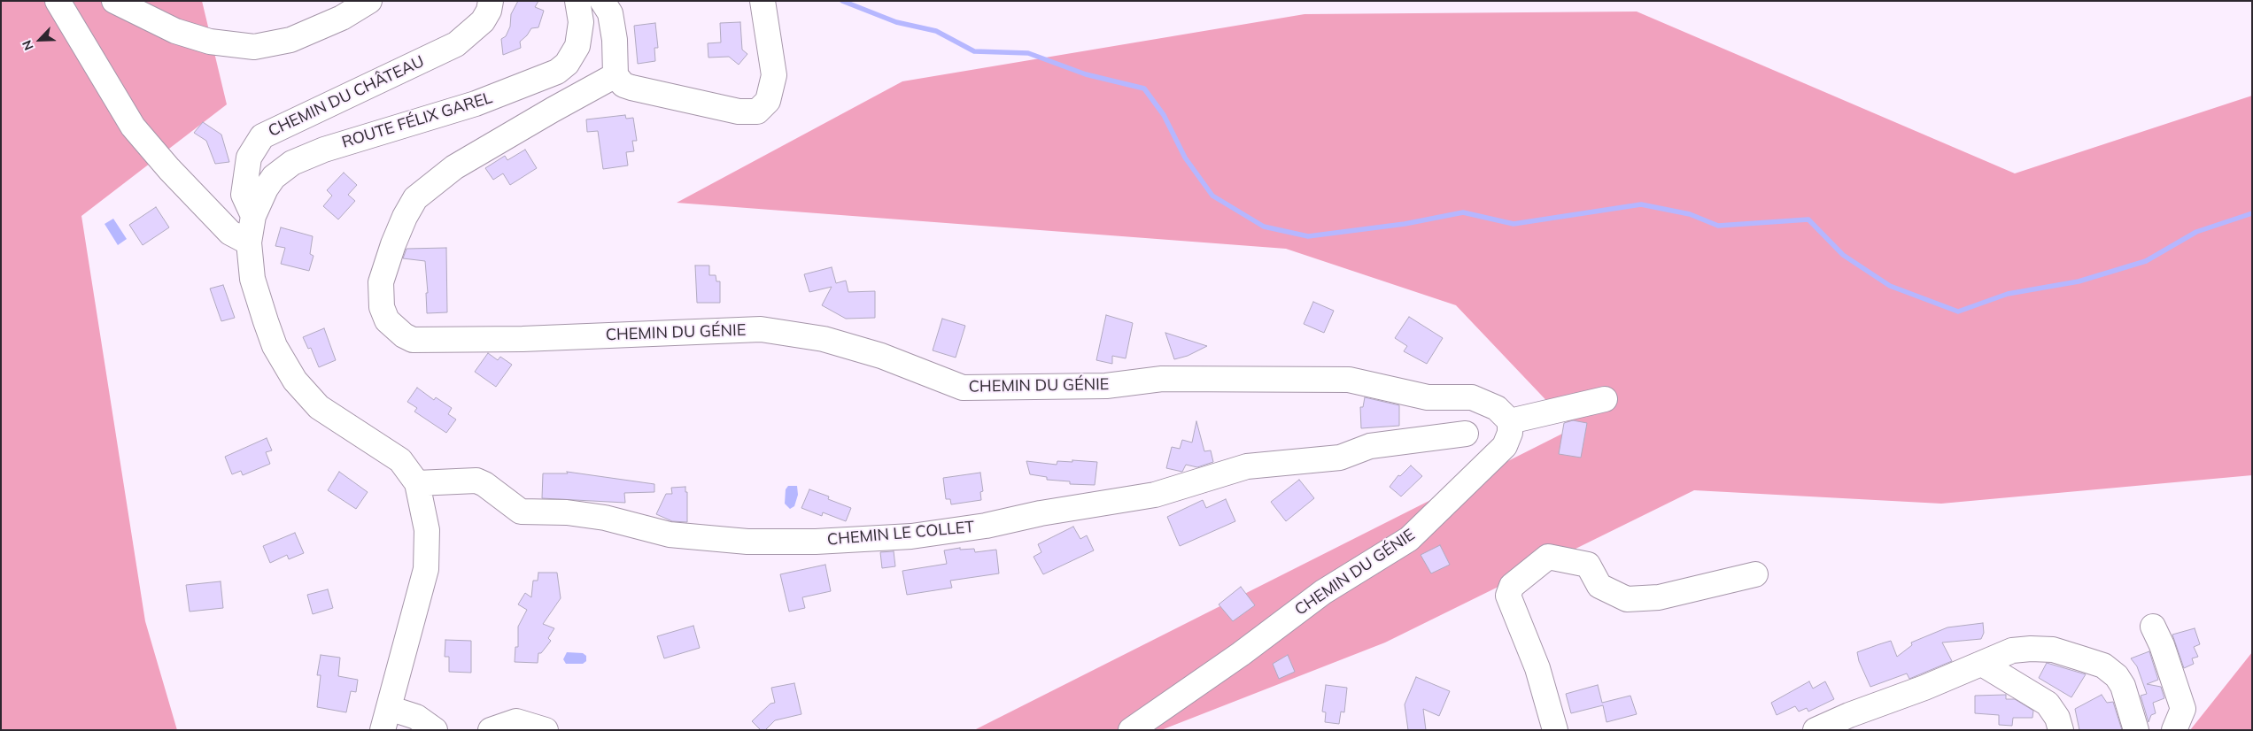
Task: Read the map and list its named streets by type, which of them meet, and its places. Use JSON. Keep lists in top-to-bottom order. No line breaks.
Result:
{"streets":{"street":["CHEMIN DU CHÂTEAU","ROUTE FÉLIX GAREL","CHEMIN DU GÉNIE","CHEMIN LE COLLET"]},"crossings":[["CHEMIN DU CHÂTEAU","ROUTE FÉLIX GAREL"],["ROUTE FÉLIX GAREL","CHEMIN LE COLLET"]],"north":"bottom left"}
